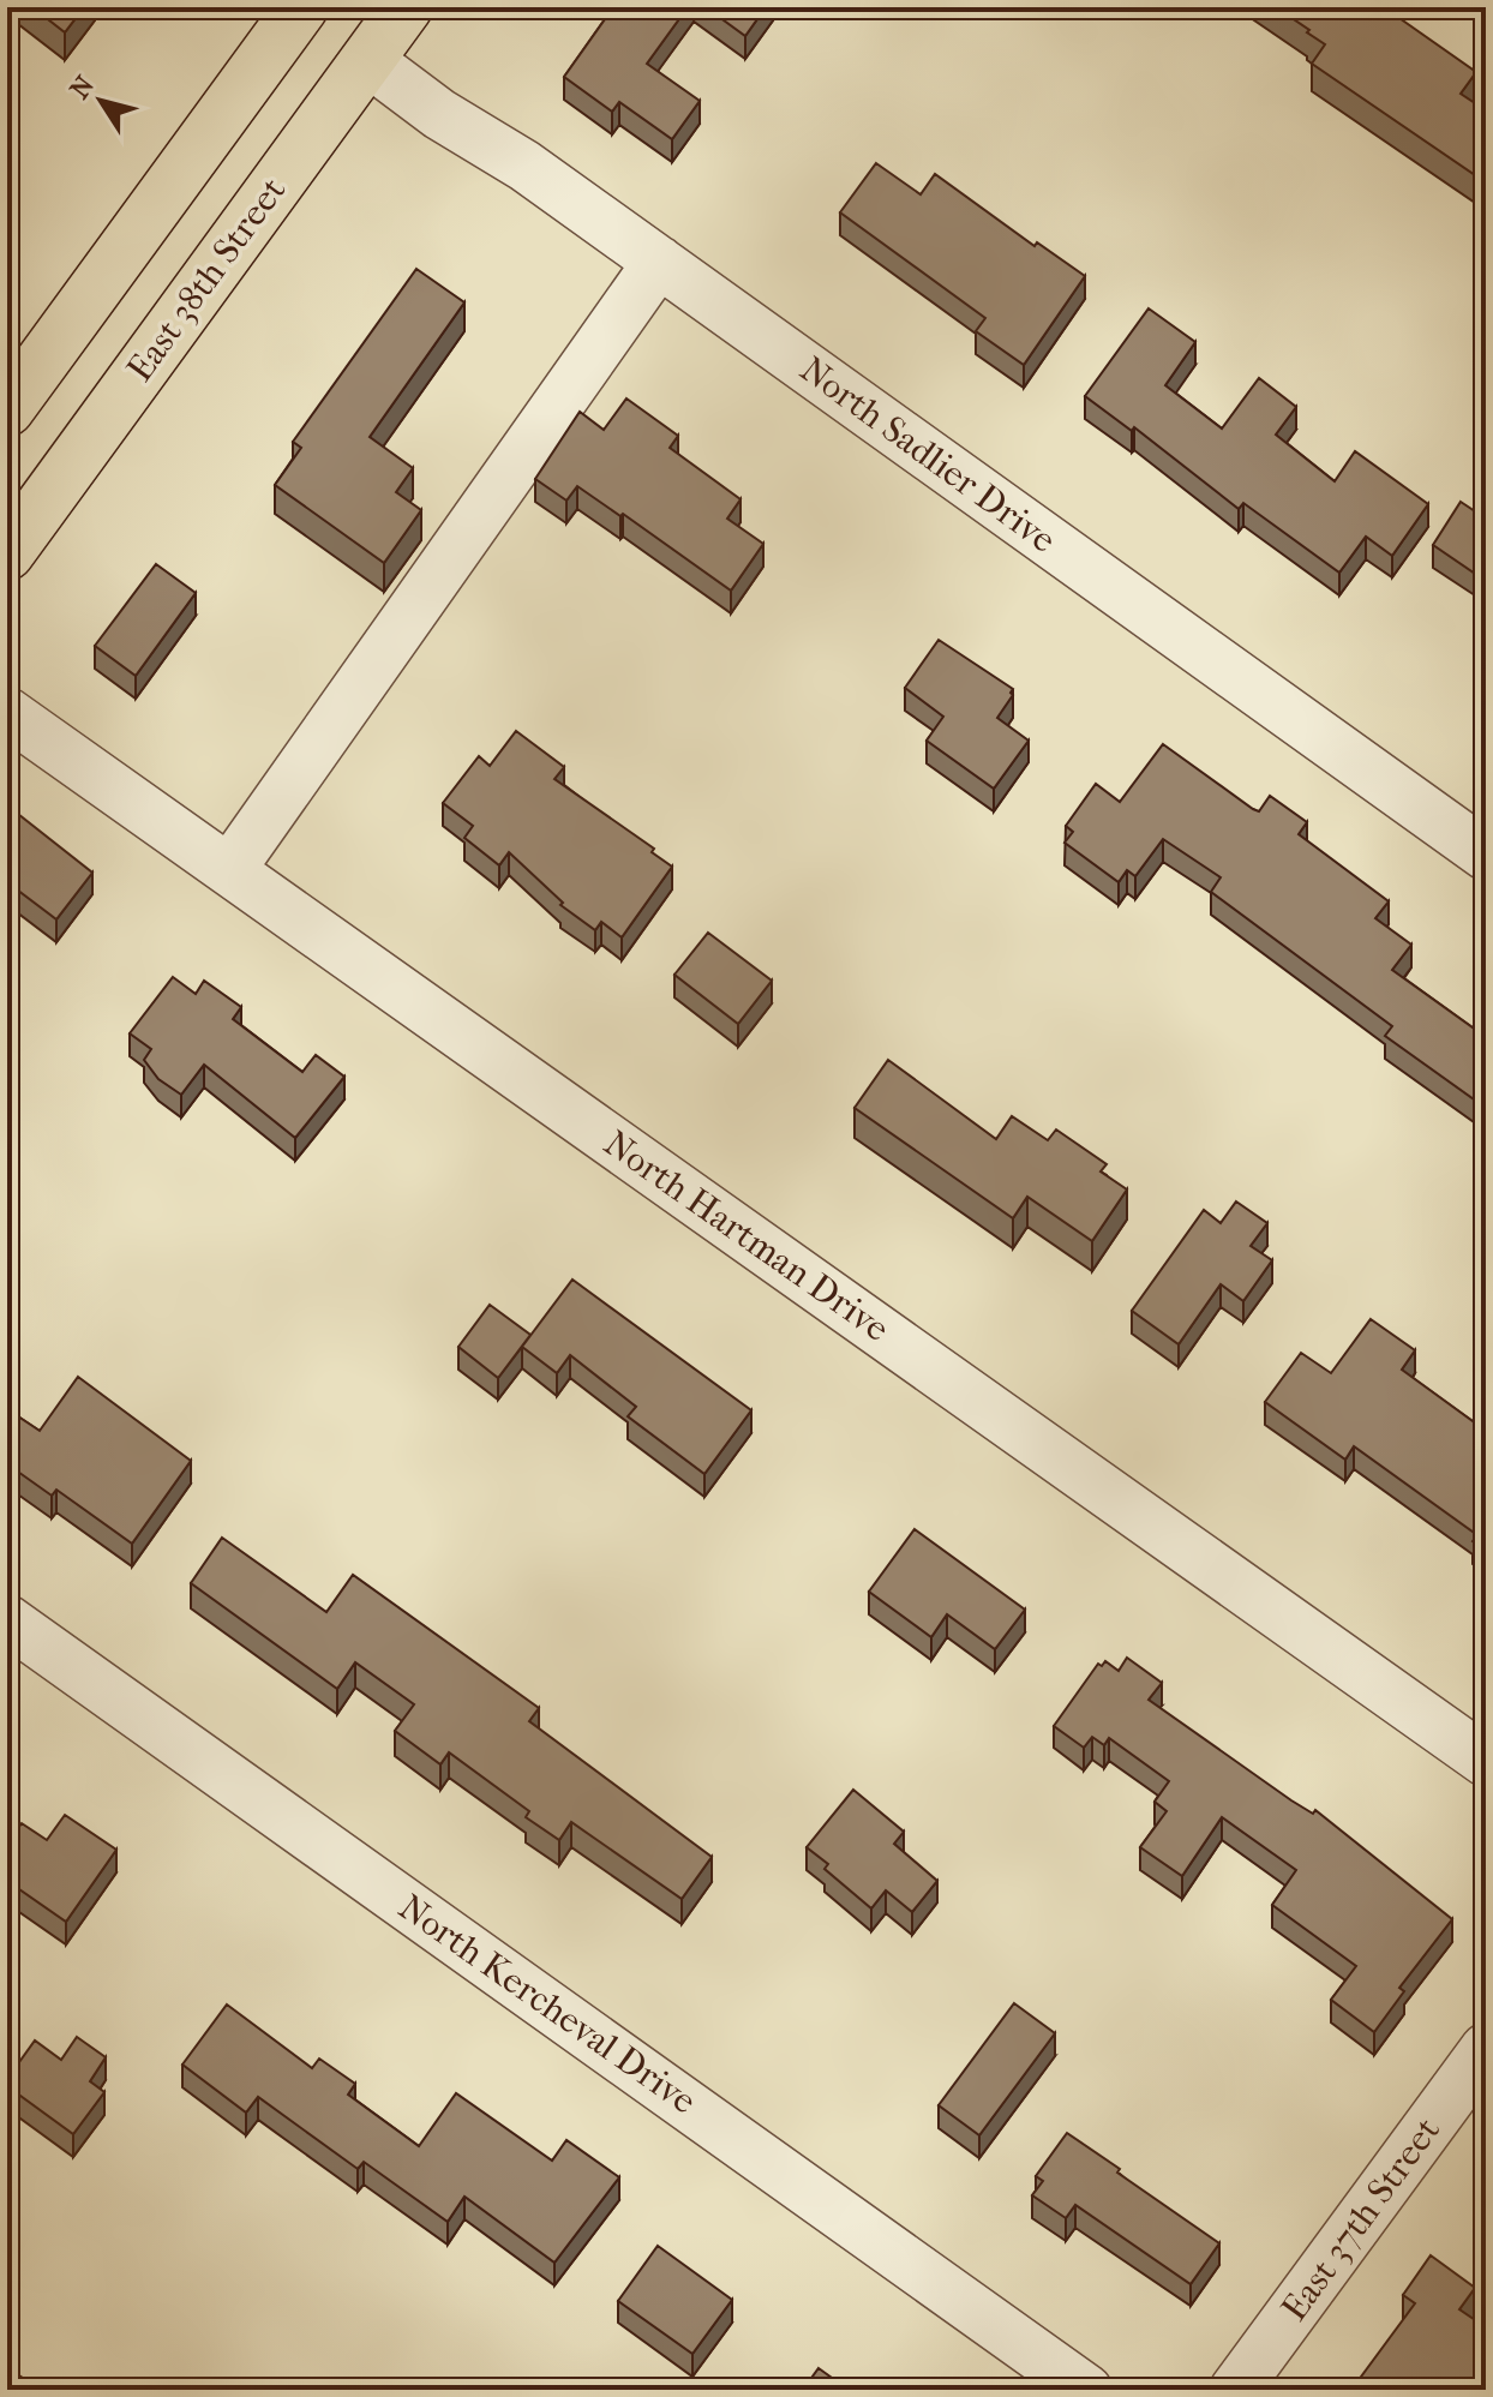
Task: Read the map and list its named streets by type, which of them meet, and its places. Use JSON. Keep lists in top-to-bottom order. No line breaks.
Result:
{"streets":{"main road":["East 38th Street"],"street":["North Sadlier Drive","North Hartman Drive","North Kercheval Drive","East 37th Street"]},"crossings":[["East 38th Street","North Sadlier Drive"]],"north":"top left"}
